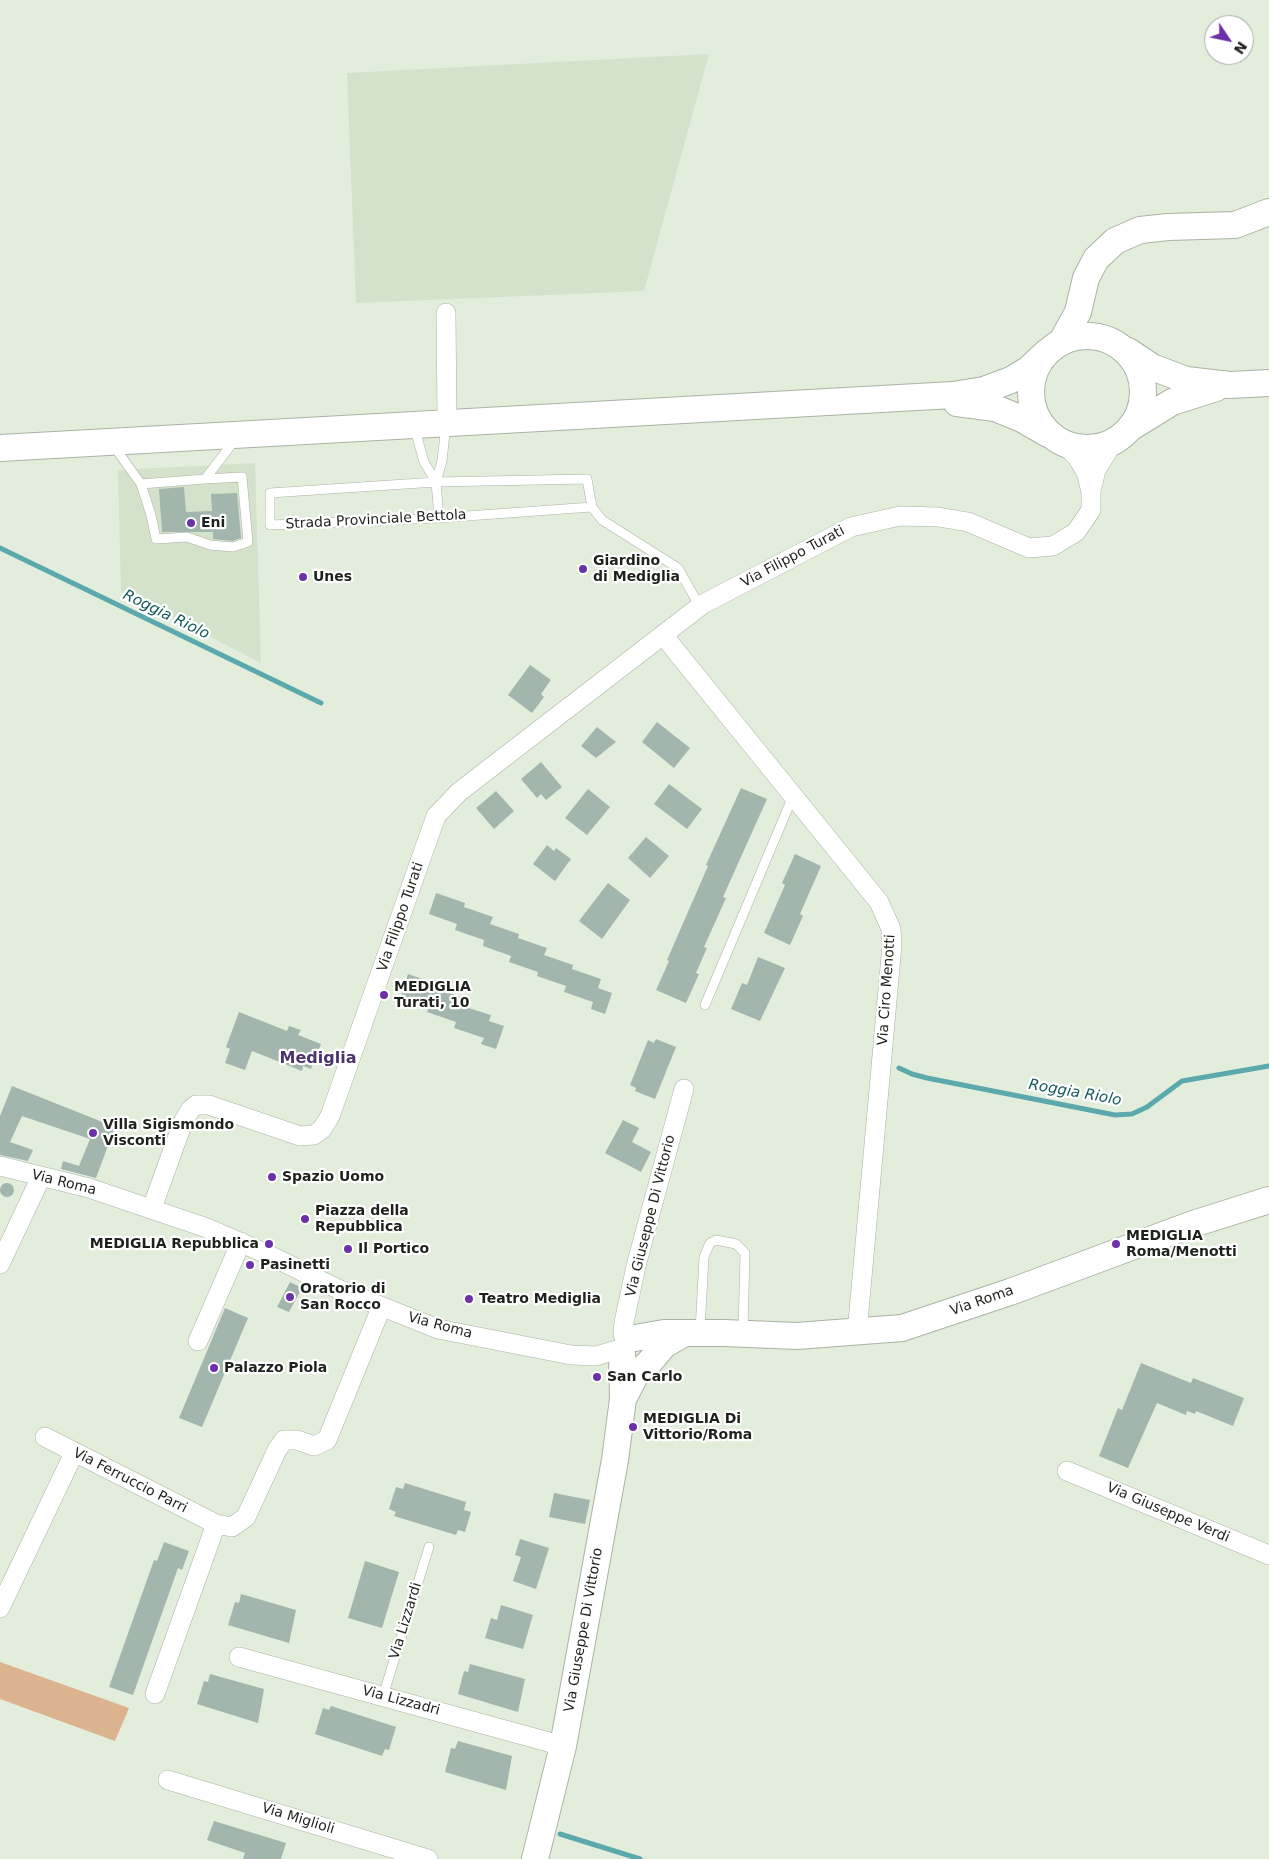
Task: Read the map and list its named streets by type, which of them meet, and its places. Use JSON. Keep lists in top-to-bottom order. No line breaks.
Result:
{"streets":{"street":["Via Filippo Turati","Via Ciro Menotti","Via Roma","Via Giuseppe Di Vittorio","Via Ferruccio Parri","Via Giuseppe Verdi","Via Lizzadri","Via Miglioli"],"lane":["Strada Provinciale Bettola","Via Lizzardi"]},"crossings":[["Via Filippo Turati","Via Ciro Menotti"],["Via Filippo Turati","Via Roma"],["Via Ciro Menotti","Via Roma"],["Via Roma","Via Giuseppe Di Vittorio"],["Via Giuseppe Di Vittorio","Via Lizzadri"],["Via Lizzardi","Via Lizzadri"]],"districts":["Mediglia"],"water":["Roggia Riolo"],"places":["Eni","Giardino di Mediglia","Unes","MEDIGLIA Turati, 10","Villa Sigismondo Visconti","Spazio Uomo","Piazza della Repubblica","MEDIGLIA Repubblica","MEDIGLIA Roma/Menotti","Il Portico","Pasinetti","Oratorio di San Rocco","Teatro Mediglia","Palazzo Piola","San Carlo","MEDIGLIA Di Vittorio/Roma"],"north":"bottom right"}
